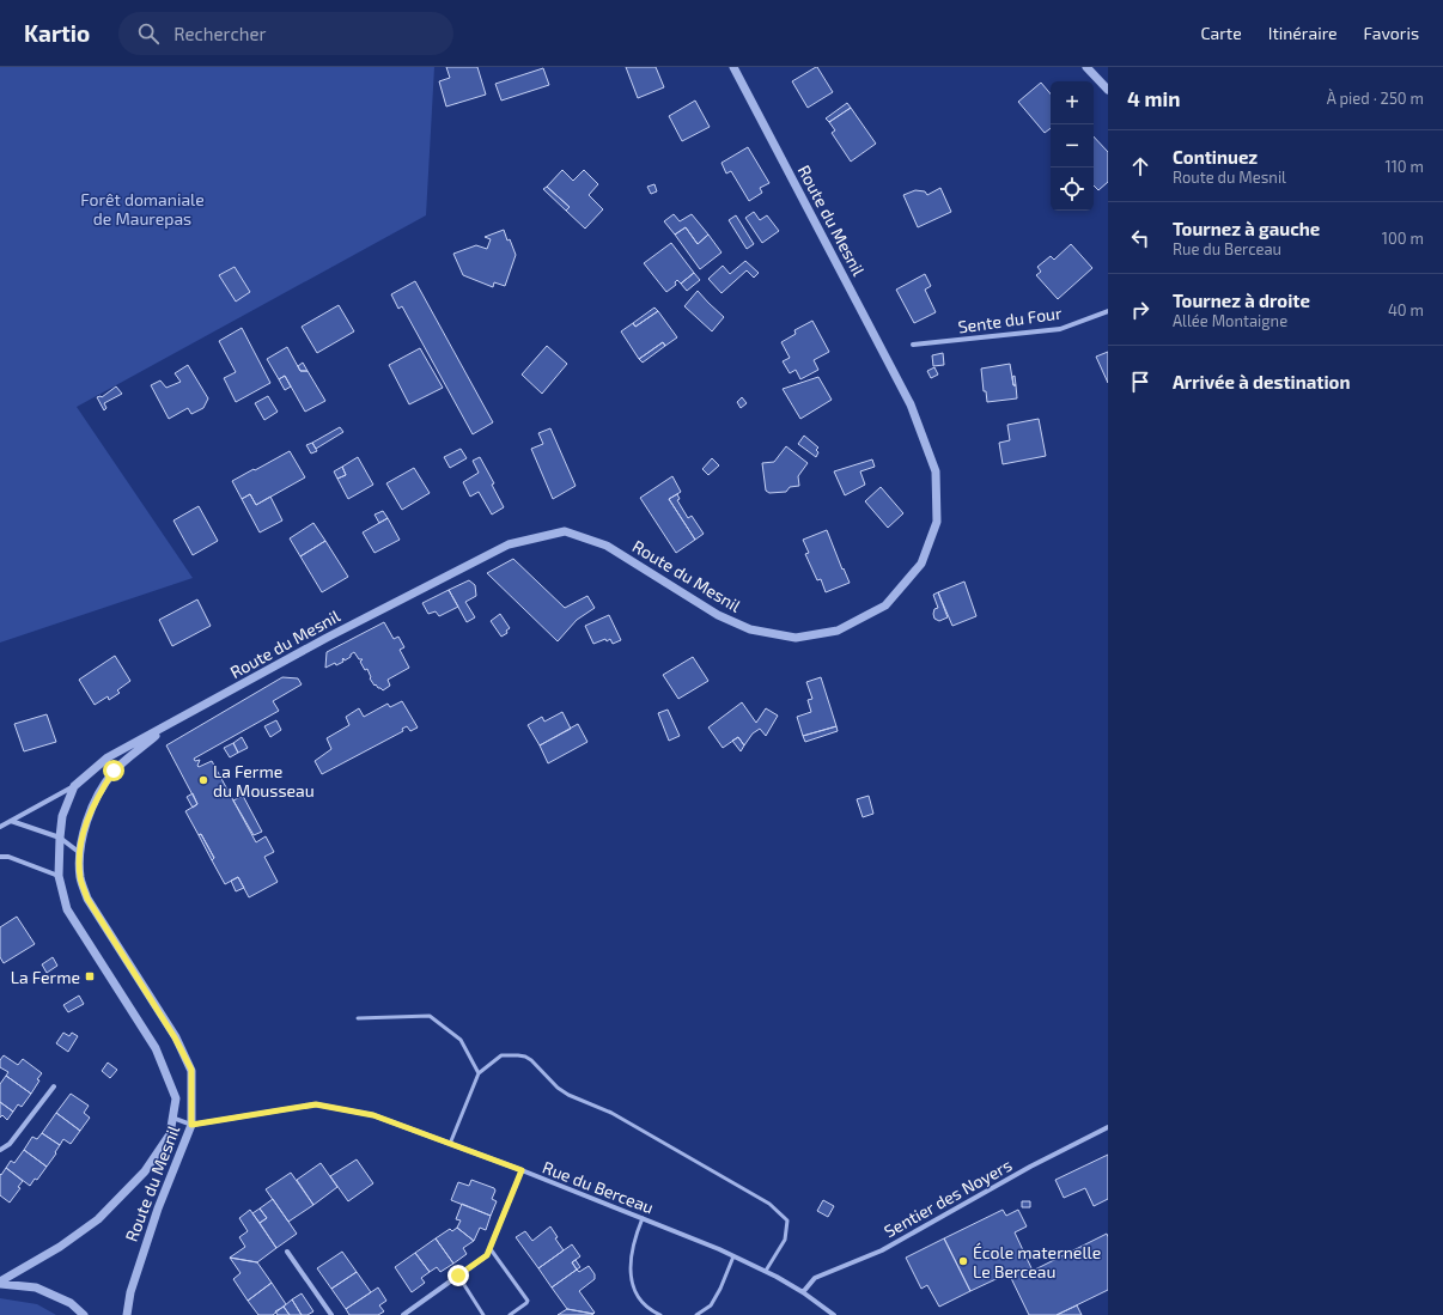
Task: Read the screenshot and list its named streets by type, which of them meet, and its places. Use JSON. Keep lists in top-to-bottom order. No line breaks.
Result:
{"streets":{"street":["Route du Mesnil","Sente du Four","Rue du Berceau","Sentier des Noyers"]},"crossings":[["Route du Mesnil","Rue du Berceau"],["Rue du Berceau","Sentier des Noyers"]],"parks":["Forêt domaniale de Maurepas"],"places":{"other":["La Ferme du Mousseau","École maternelle Le Berceau"],"transit":["La Ferme"]},"page":{"header":"Kartio","search":"Rechercher","nav":["Carte","Itinéraire","Favoris"],"heading":["4 min","À pied · 250 m"],"map_buttons":["+","−"],"list":[["Continuez","Route du Mesnil","110 m"],["Tournez à gauche","Rue du Berceau","100 m"],["Tournez à droite","Allée Montaigne","40 m"],"Arrivée à destination"]}}
